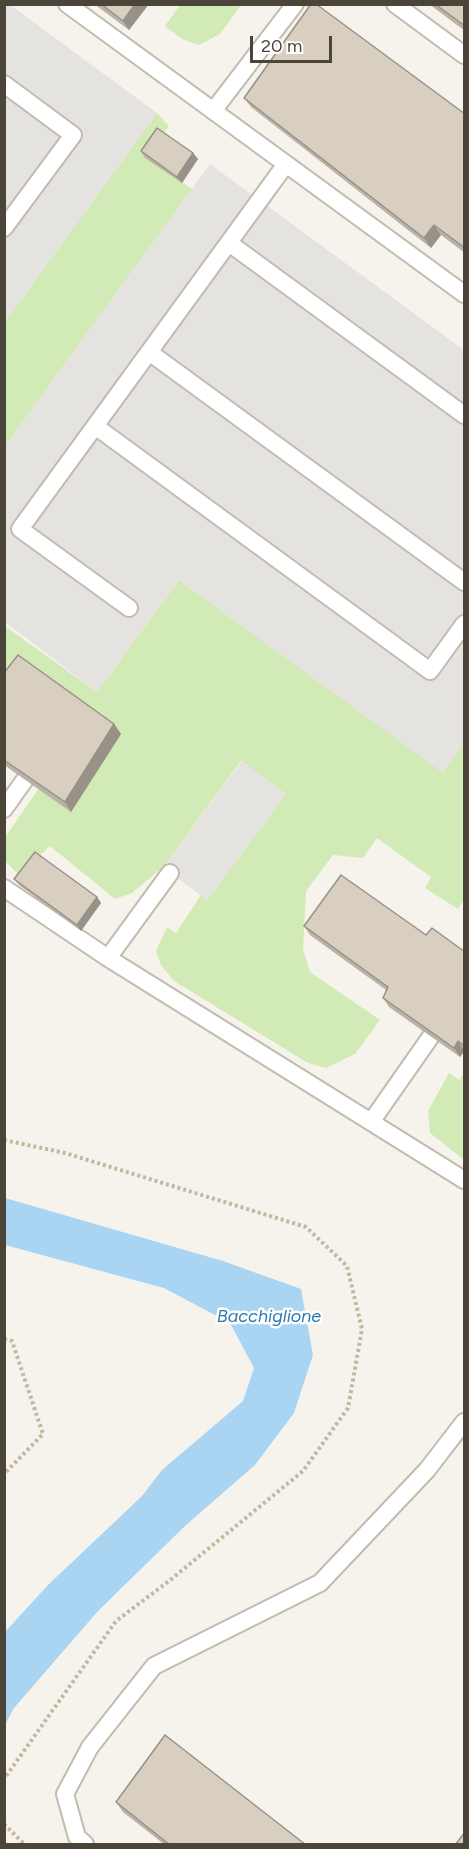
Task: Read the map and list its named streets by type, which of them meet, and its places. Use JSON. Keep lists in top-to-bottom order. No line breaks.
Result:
{"water":["Bacchiglione"],"scale_bar":"20 m"}
